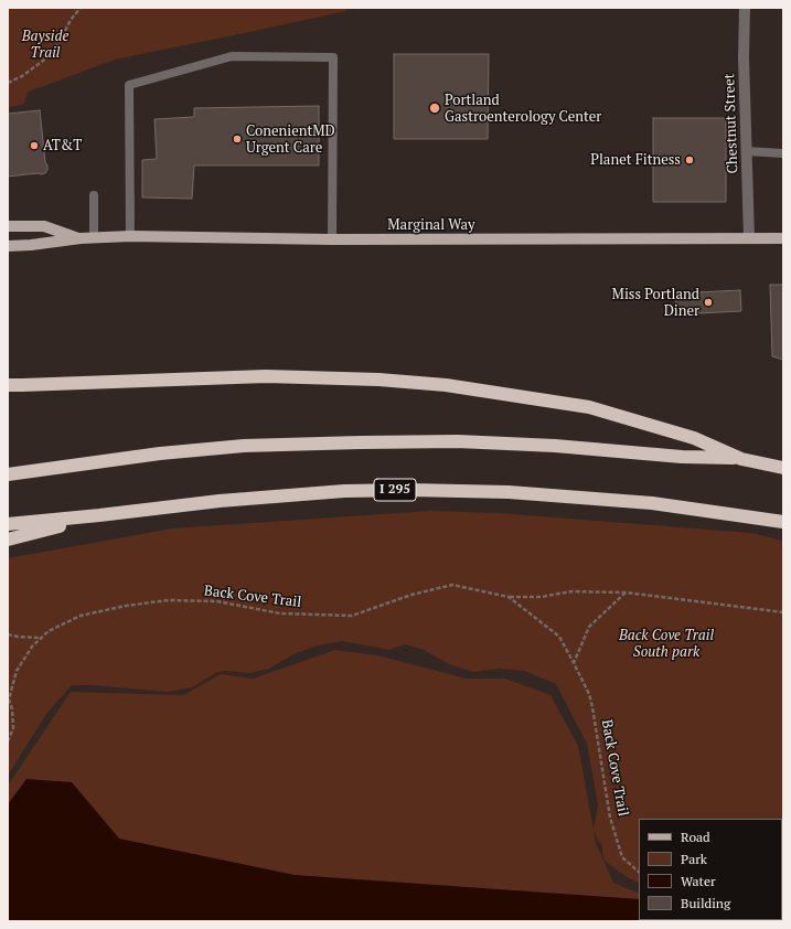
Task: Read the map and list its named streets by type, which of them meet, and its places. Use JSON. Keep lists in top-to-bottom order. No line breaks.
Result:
{"streets":{"highway":["I 295"],"main road":["Marginal Way"],"street":["Chestnut Street"],"path":["Back Cove Trail"]},"crossings":[["Chestnut Street","Marginal Way"]],"parks":["Bayside Trail","Back Cove Trail South park"],"places":["Portland Gastroenterology Center","ConenientMD Urgent Care","AT&T","Planet Fitness","Miss Portland Diner"],"legend":["Road","Park","Water","Building"]}
